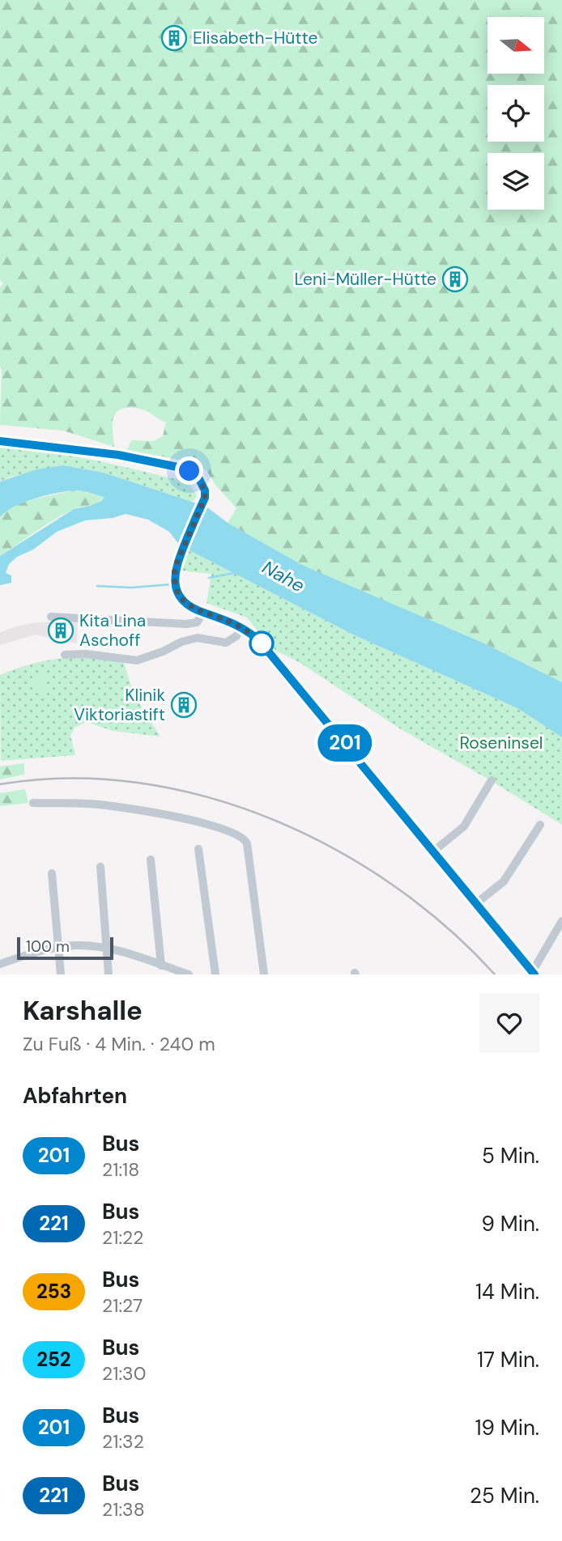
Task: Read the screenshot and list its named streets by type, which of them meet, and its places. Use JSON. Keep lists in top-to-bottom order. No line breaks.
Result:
{"water":["Nahe"],"parks":["Roseninsel"],"places":{"building":["Elisabeth-Hütte","Leni-Müller-Hütte","Kita Lina Aschoff","Klinik Viktoriastift"]},"lines":["bus line 201"],"scale_bar":"100 m","north":"right","page":{"on_map":"201","scale":"100 m","heading":[["Karshalle","Zu Fuß · 4 Min. · 240 m"],"Abfahrten"],"list":[{"mark":"201","name":"Bus","note":"21:18","value":"5 Min."},{"mark":"221","name":"Bus","note":"21:22","value":"9 Min."},{"mark":"253","name":"Bus","note":"21:27","value":"14 Min."},{"mark":"252","name":"Bus","note":"21:30","value":"17 Min."},{"mark":"201","name":"Bus","note":"21:32","value":"19 Min."},{"mark":"221","name":"Bus","note":"21:38","value":"25 Min."}]}}
